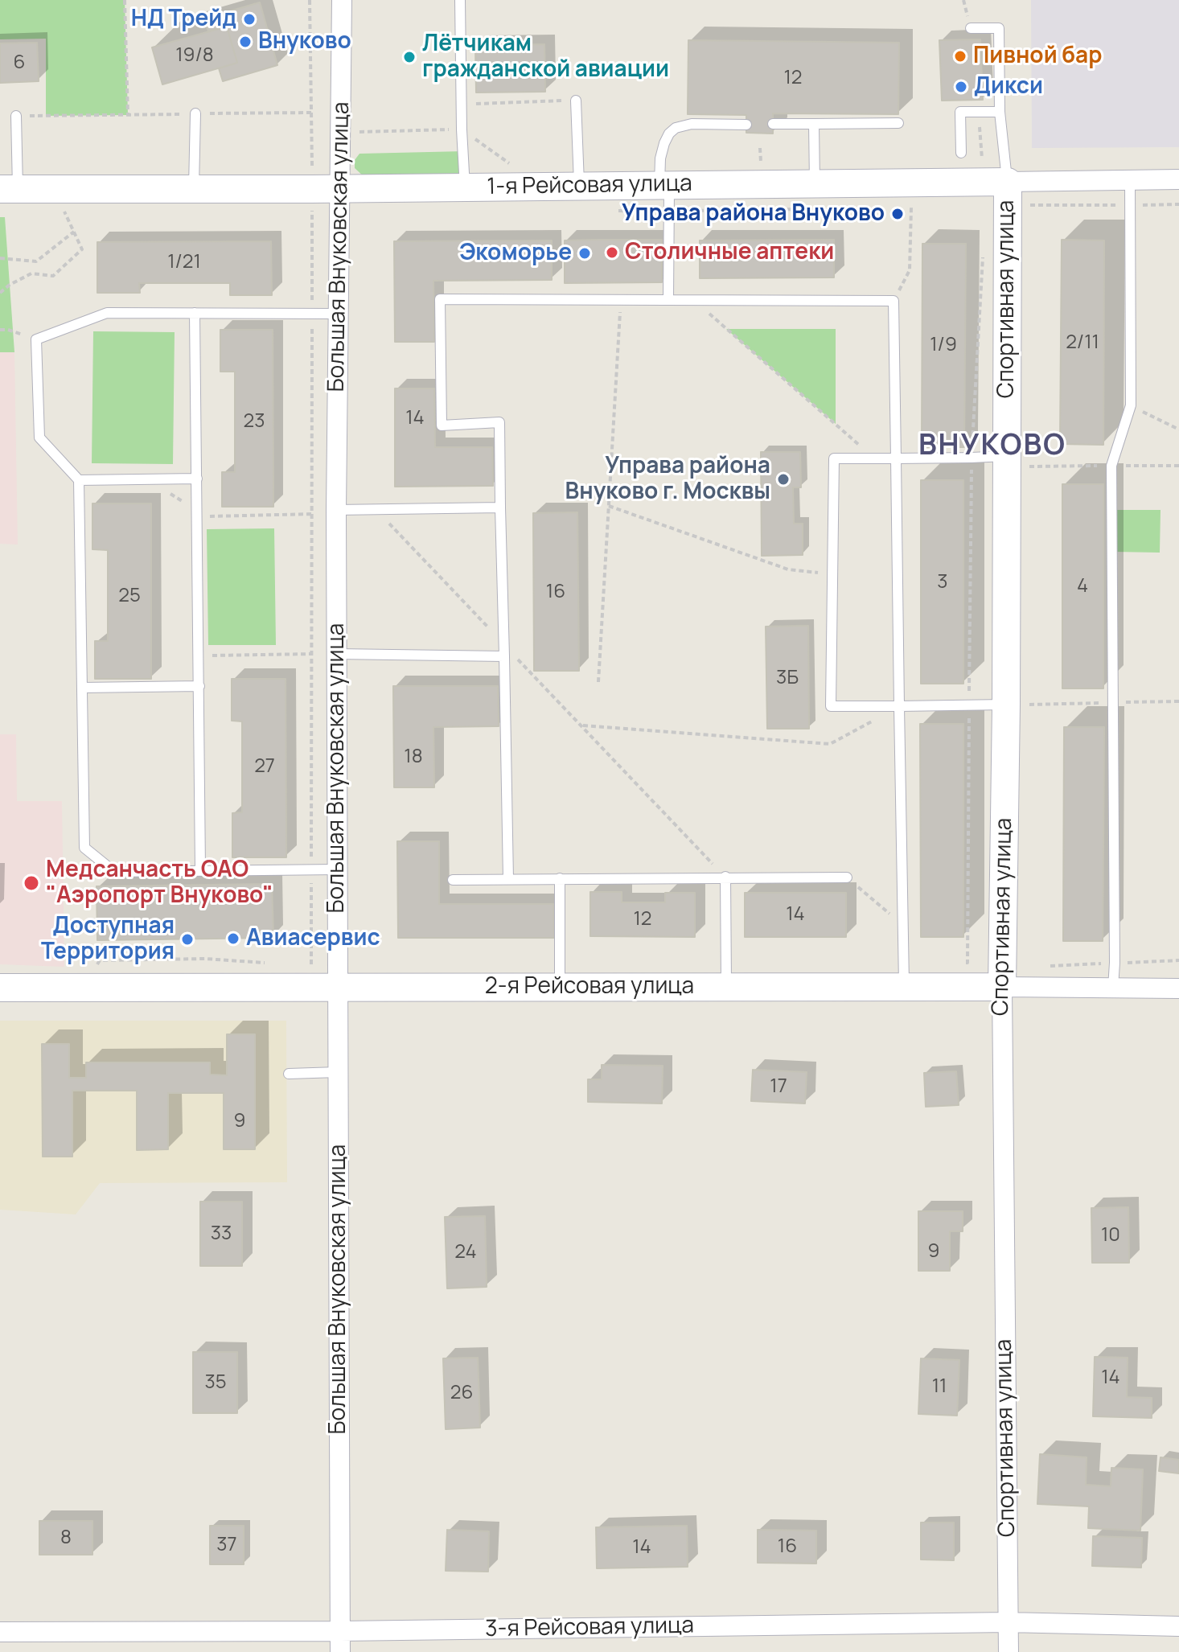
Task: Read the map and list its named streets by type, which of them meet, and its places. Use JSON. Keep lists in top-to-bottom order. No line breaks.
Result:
{"streets":{"street":["1-я Рейсовая улица","Большая Внуковская улица","Спортивная улица","2-я Рейсовая улица","3-я Рейсовая улица"]},"crossings":[["1-я Рейсовая улица","Большая Внуковская улица"],["1-я Рейсовая улица","Спортивная улица"],["Большая Внуковская улица","2-я Рейсовая улица"],["Большая Внуковская улица","3-я Рейсовая улица"],["Спортивная улица","2-я Рейсовая улица"],["Спортивная улица","3-я Рейсовая улица"]],"districts":["ВНУКОВО"],"places":["НД Трейд","Внуково","Пивной бар","Лётчикам гражданской авиации","Дикси","Управа района Внуково","Столичные аптеки","Экоморье","Управа района Внуково г. Москвы","Медсанчасть ОАО \"Аэропорт Внуково\"","Авиасервис","Доступная Территория"],"house_numbers":["19/8","6","12","1/21","2/11","1/9","14","23","3","4","16","25","3Б","18","27","14","12","17","9","33","10","9","24","14","35","11","26","8","37","16","14"]}
